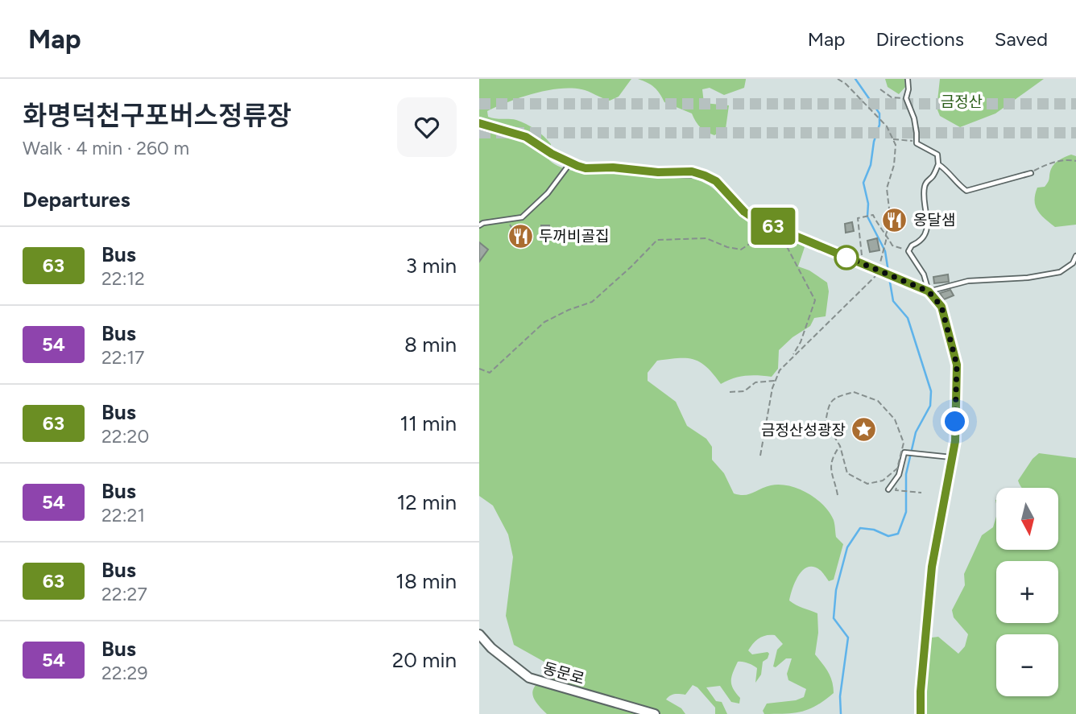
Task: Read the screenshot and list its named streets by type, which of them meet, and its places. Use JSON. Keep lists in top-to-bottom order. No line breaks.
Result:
{"streets":{"main road":["동문로"]},"parks":["금정산"],"places":{"restaurant":["옹달샘","두꺼비골집"],"place":["금정산성광장"]},"lines":["bus line 63"],"north":"bottom","page":{"header":"Map","nav":["Map","Directions","Saved"],"heading":[["화명덕천구포버스정류장","Walk · 4 min · 260 m"],"Departures"],"on_map":"63","list":[{"mark":"63","name":"Bus","note":"22:12","value":"3 min"},{"mark":"54","name":"Bus","note":"22:17","value":"8 min"},{"mark":"63","name":"Bus","note":"22:20","value":"11 min"},{"mark":"54","name":"Bus","note":"22:21","value":"12 min"},{"mark":"63","name":"Bus","note":"22:27","value":"18 min"},{"mark":"54","name":"Bus","note":"22:29","value":"20 min"}],"map_buttons":["+","−"]}}
